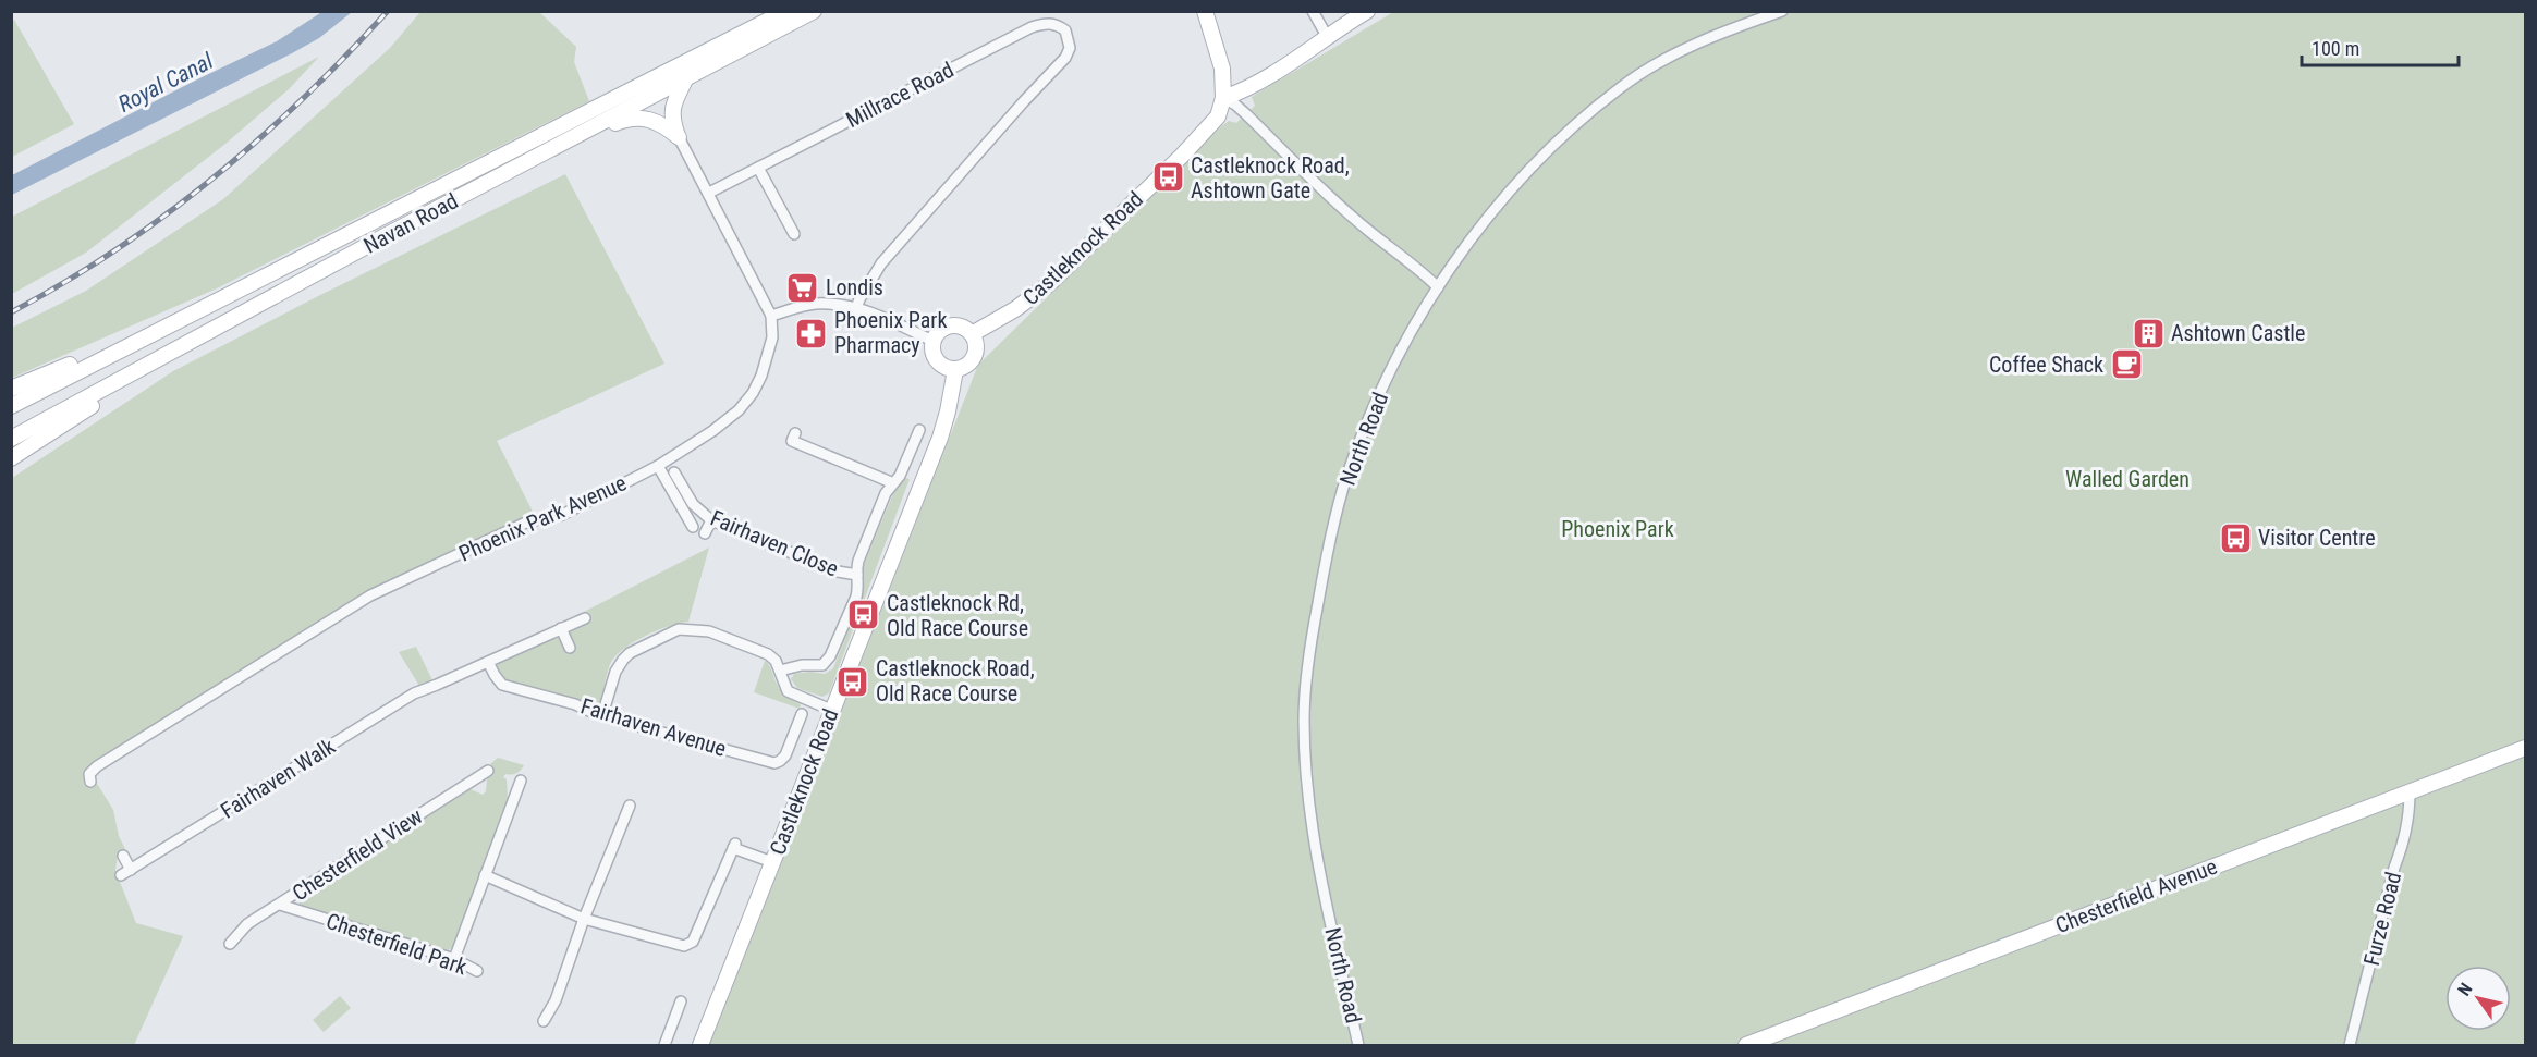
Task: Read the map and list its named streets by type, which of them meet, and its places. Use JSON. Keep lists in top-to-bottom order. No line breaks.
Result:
{"streets":{"main road":["Navan Road","Castleknock Road","Chesterfield Avenue"],"street":["Millrace Road","North Road","Phoenix Park Avenue","Fairhaven Close","Fairhaven Avenue","Fairhaven Walk","Chesterfield View","Furze Road","Chesterfield Park"]},"crossings":[["Millrace Road","Phoenix Park Avenue"],["Fairhaven Avenue","Fairhaven Walk"],["Chesterfield View","Chesterfield Park"],["Chesterfield Avenue","Furze Road"]],"water":["Royal Canal"],"parks":["Walled Garden","Phoenix Park"],"places":{"bus stop":["Castleknock Road, Ashtown Gate","Visitor Centre","Castleknock Rd, Old Race Course","Castleknock Road, Old Race Course"],"supermarket":["Londis"],"pharmacy":["Phoenix Park Pharmacy"],"building":["Ashtown Castle"],"cafe":["Coffee Shack"]},"scale_bar":"100 m","north":"top left"}
